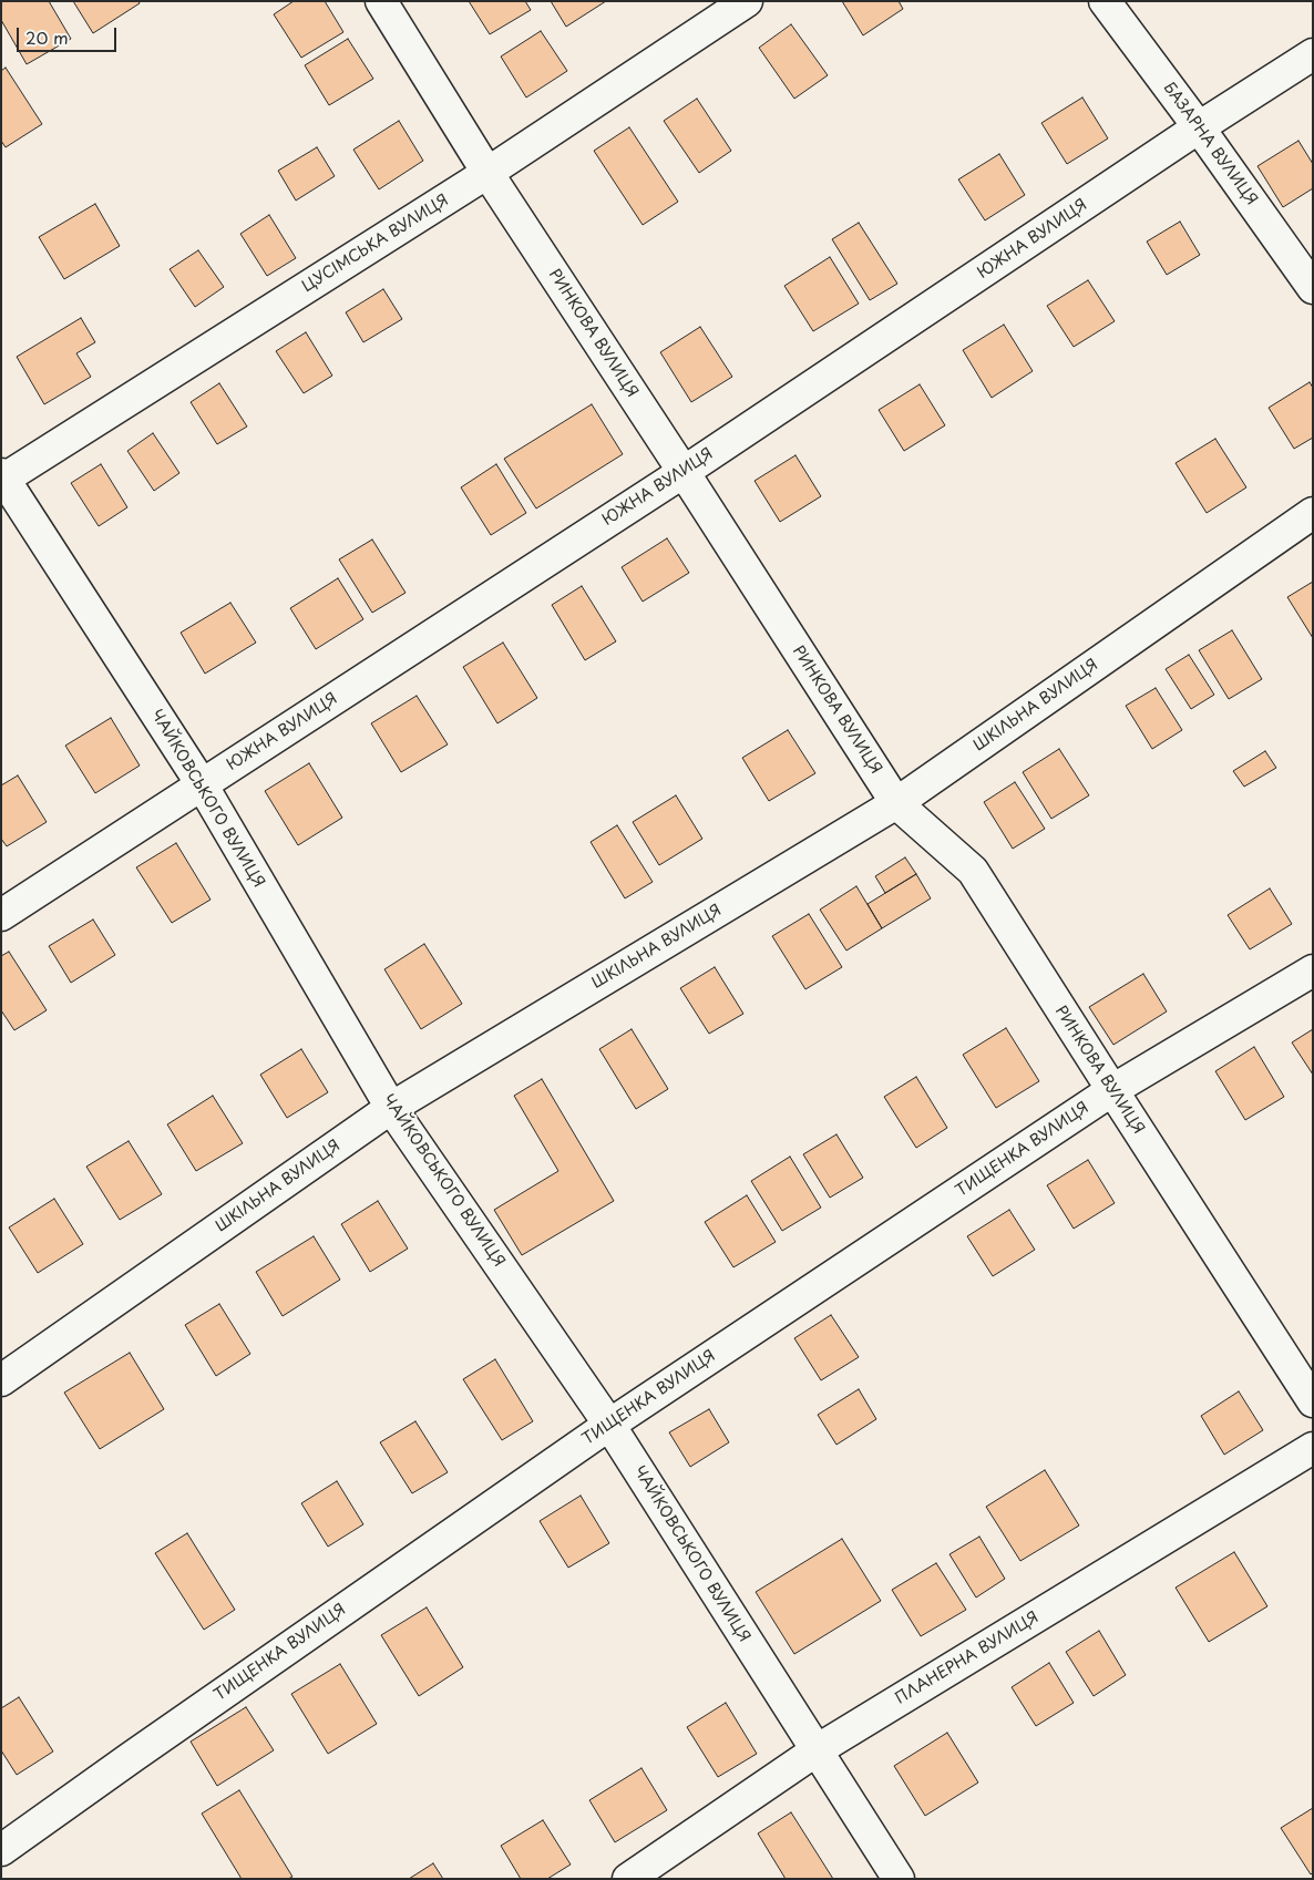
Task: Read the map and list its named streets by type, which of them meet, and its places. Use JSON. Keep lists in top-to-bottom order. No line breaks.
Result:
{"streets":{"street":["БАЗАРНА ВУЛИЦЯ","ЮЖНА ВУЛИЦЯ","ЦУСІМСЬКА ВУЛИЦЯ","РИНКОВА ВУЛИЦЯ","ШКІЛЬНА ВУЛИЦЯ","ЧАЙКОВСЬКОГО ВУЛИЦЯ","ТИЩЕНКА ВУЛИЦЯ","ПЛАНЕРНА ВУЛИЦЯ"]},"crossings":[["БАЗАРНА ВУЛИЦЯ","ЮЖНА ВУЛИЦЯ"],["ЮЖНА ВУЛИЦЯ","РИНКОВА ВУЛИЦЯ"],["ЮЖНА ВУЛИЦЯ","ЧАЙКОВСЬКОГО ВУЛИЦЯ"],["ЦУСІМСЬКА ВУЛИЦЯ","РИНКОВА ВУЛИЦЯ"],["ЦУСІМСЬКА ВУЛИЦЯ","ЧАЙКОВСЬКОГО ВУЛИЦЯ"],["РИНКОВА ВУЛИЦЯ","ШКІЛЬНА ВУЛИЦЯ"],["РИНКОВА ВУЛИЦЯ","ТИЩЕНКА ВУЛИЦЯ"],["ШКІЛЬНА ВУЛИЦЯ","ЧАЙКОВСЬКОГО ВУЛИЦЯ"],["ЧАЙКОВСЬКОГО ВУЛИЦЯ","ТИЩЕНКА ВУЛИЦЯ"],["ЧАЙКОВСЬКОГО ВУЛИЦЯ","ПЛАНЕРНА ВУЛИЦЯ"]],"scale_bar":"20 m"}
